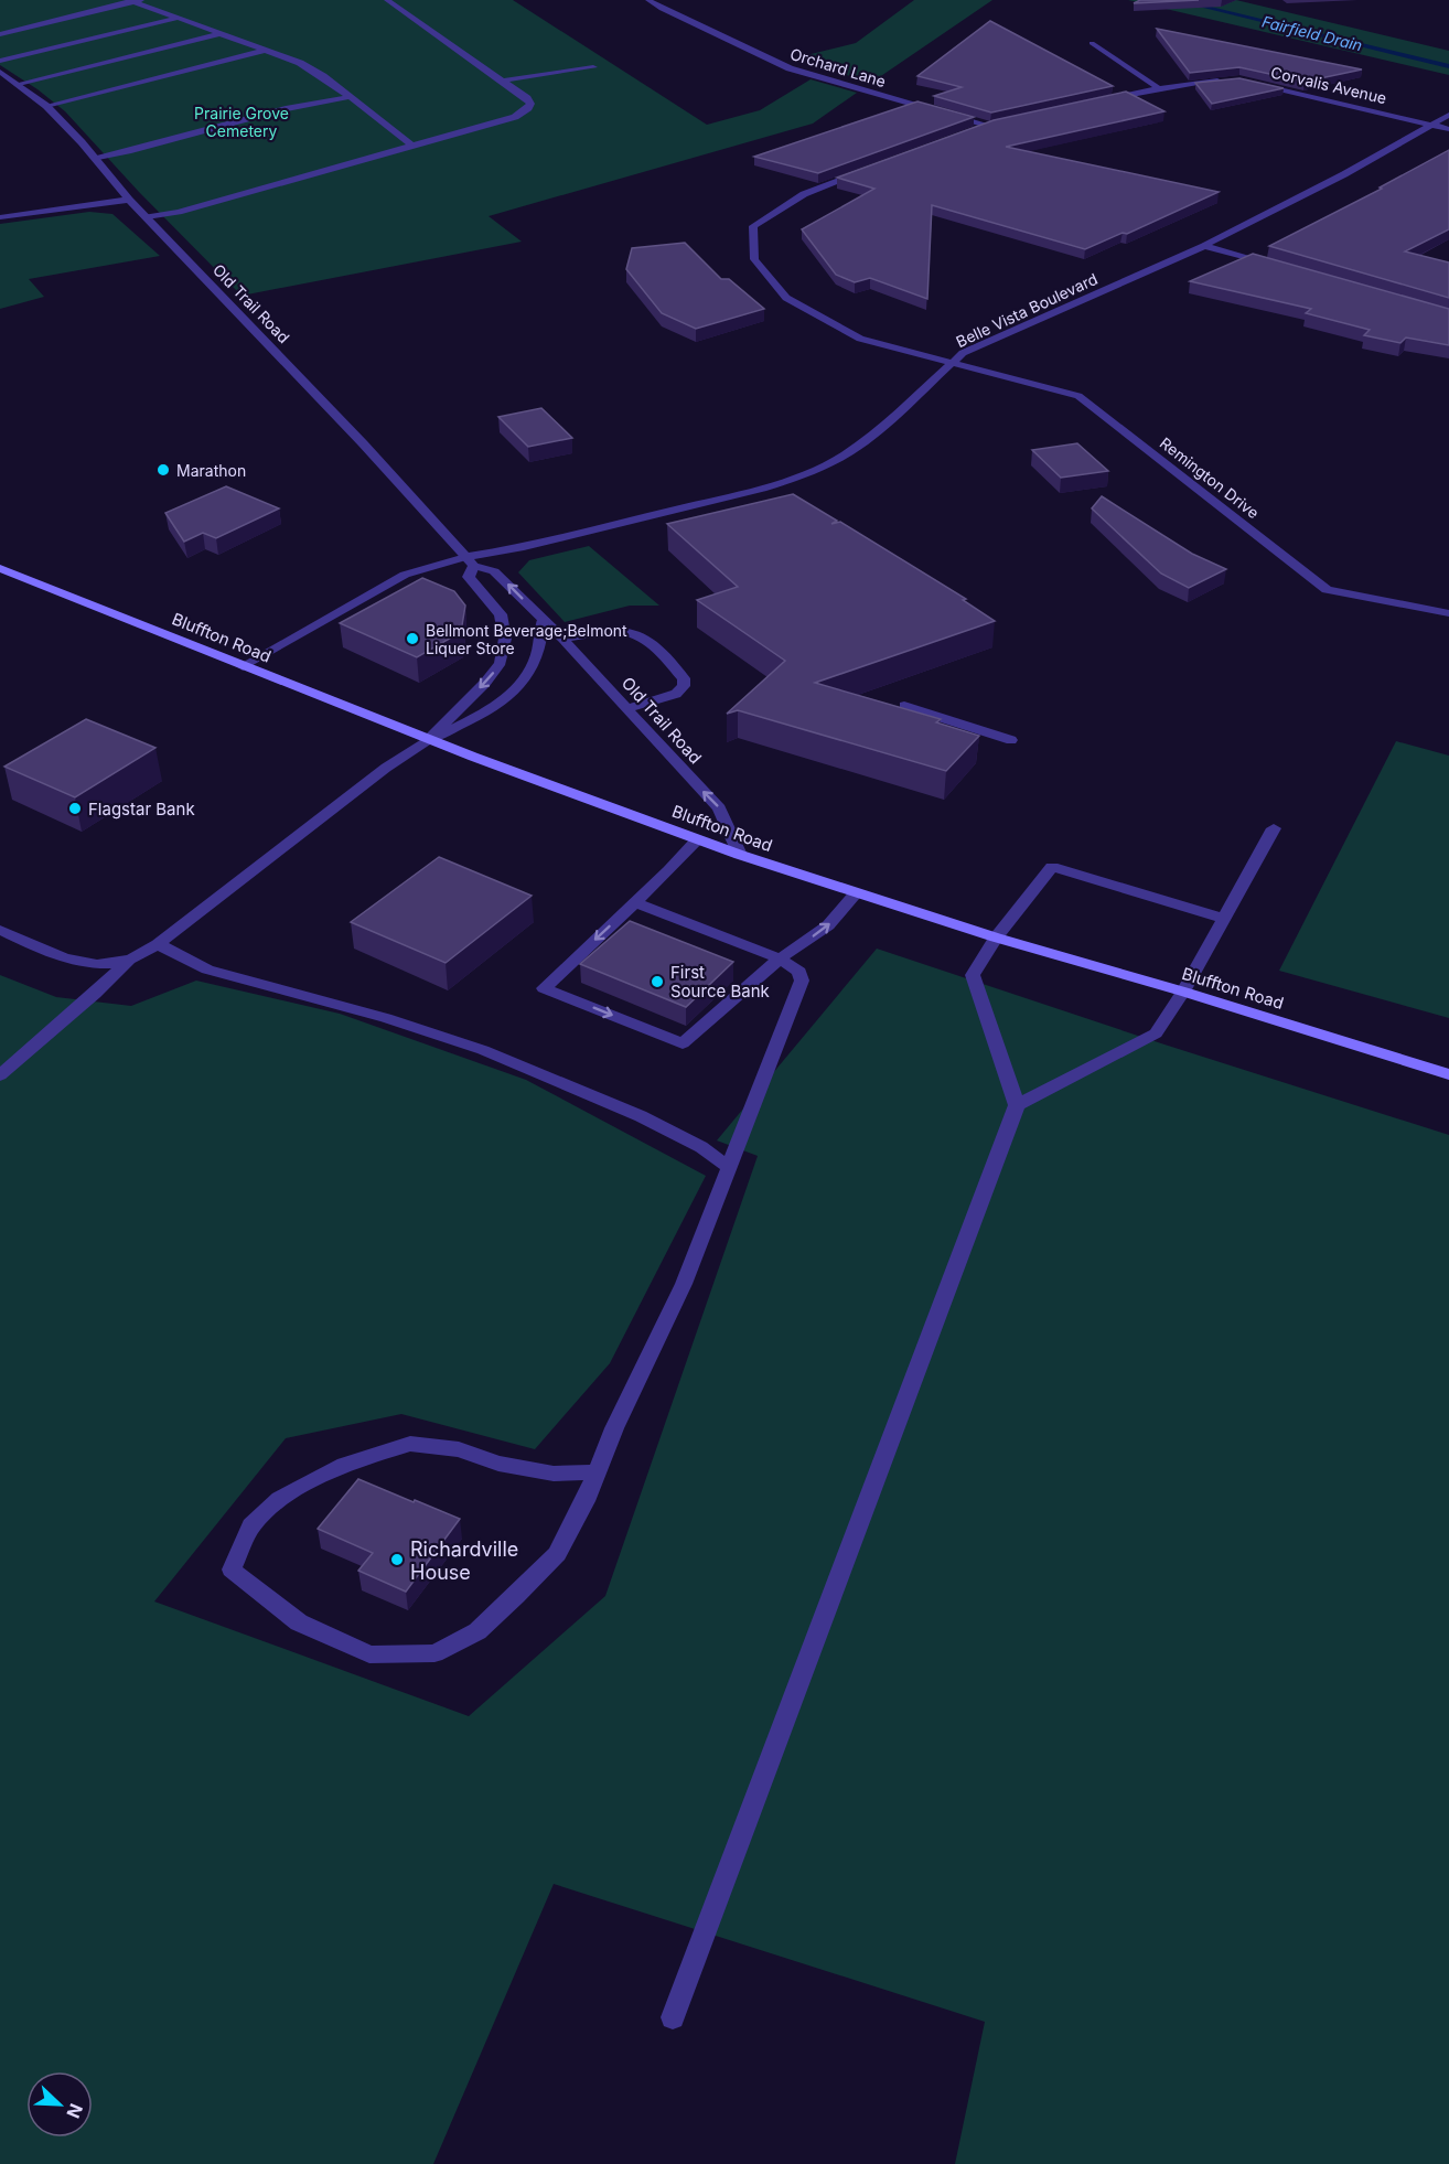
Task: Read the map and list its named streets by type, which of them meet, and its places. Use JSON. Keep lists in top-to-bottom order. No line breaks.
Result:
{"streets":{"main road":["Bluffton Road"],"street":["Orchard Lane","Corvalis Avenue","Old Trail Road","Belle Vista Boulevard","Remington Drive"]},"crossings":[["Corvalis Avenue","Belle Vista Boulevard"],["Old Trail Road","Belle Vista Boulevard"],["Old Trail Road","Bluffton Road"],["Belle Vista Boulevard","Remington Drive"],["Belle Vista Boulevard","Bluffton Road"]],"water":["Fairfield Drain"],"parks":["Prairie Grove Cemetery"],"places":["Marathon","Bellmont Beverage;Belmont Liquer Store","Flagstar Bank","First Source Bank","Richardville House"],"north":"bottom right"}
